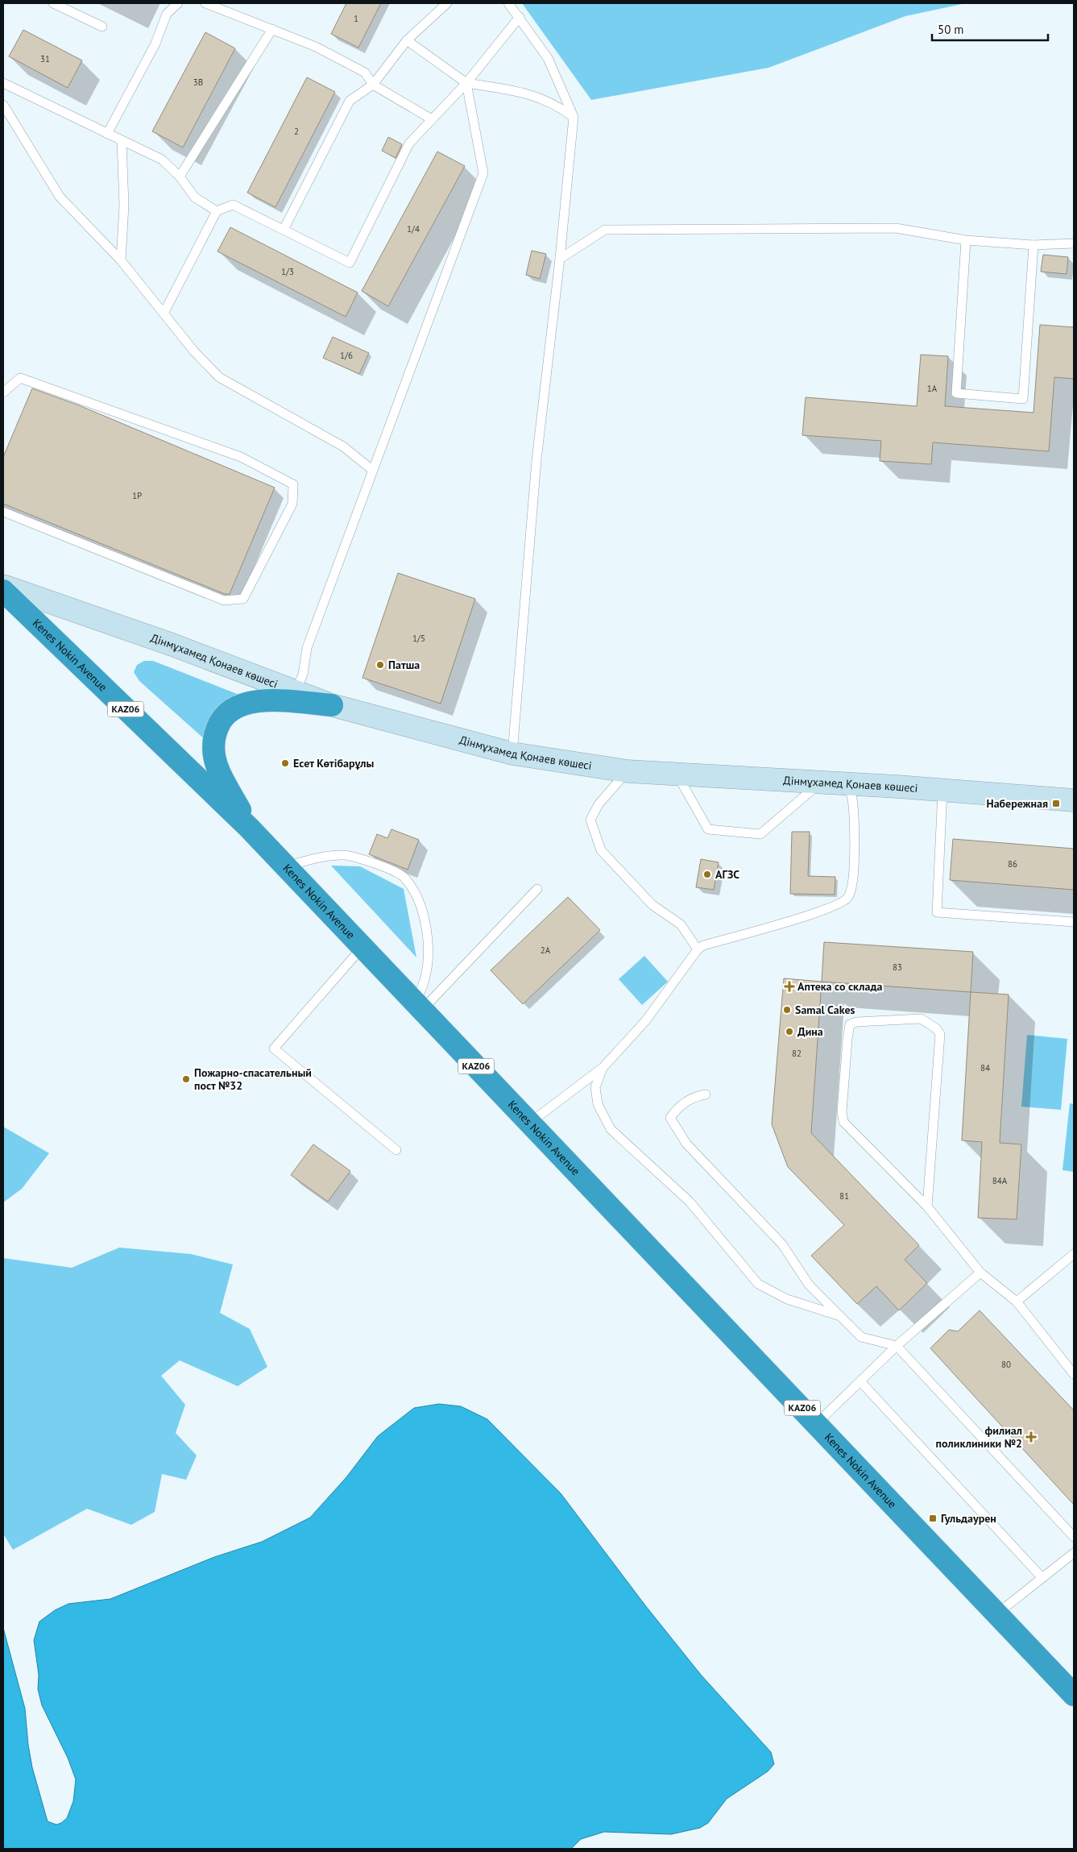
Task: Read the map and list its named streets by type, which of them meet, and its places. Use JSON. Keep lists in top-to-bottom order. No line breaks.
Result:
{"streets":{"highway":["Kenes Nokin Avenue","KАZ06"],"street":["Дінмұхамед Қонаев көшесі"]},"places":{"other":["Патша","Есет Көтібарұлы","АГЗС","Samal Cakes","Дина","Пожарно-спасательный пост №32"],"transit":["Набережная","Гульдаурен"],"health":["Аптека со склада","филиал поликлиники №2"]},"house_numbers":["1","31","3В","2","1/4","1/3","1/6","1А","1Р","1/5","86","2А","83","82","84","84А","81","80"],"scale_bar":"50 m"}
